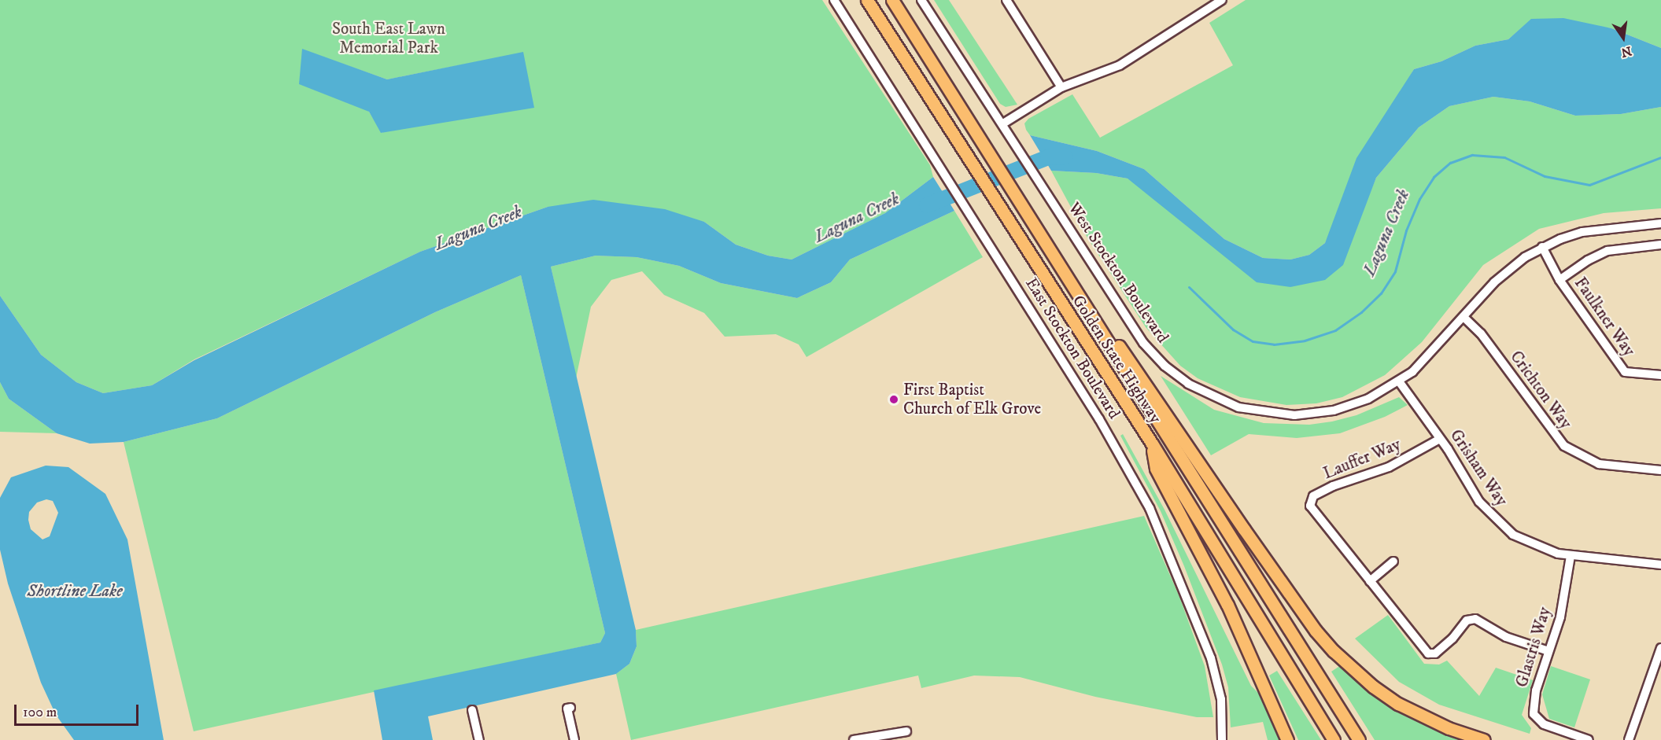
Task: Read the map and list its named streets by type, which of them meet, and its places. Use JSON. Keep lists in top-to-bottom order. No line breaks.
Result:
{"streets":{"highway":["Golden State Highway"],"street":["West Stockton Boulevard","Faulkner Way","East Stockton Boulevard","Crichton Way","Lauffer Way","Grisham Way","Glastris Way"]},"crossings":[["West Stockton Boulevard","Faulkner Way"],["West Stockton Boulevard","Crichton Way"],["West Stockton Boulevard","Grisham Way"],["Lauffer Way","Grisham Way"],["Lauffer Way","Glastris Way"],["Grisham Way","Glastris Way"]],"water":["Laguna Creek","Shortline Lake"],"parks":["South East Lawn Memorial Park"],"places":["First Baptist Church of Elk Grove"],"scale_bar":"100 m","north":"bottom"}
